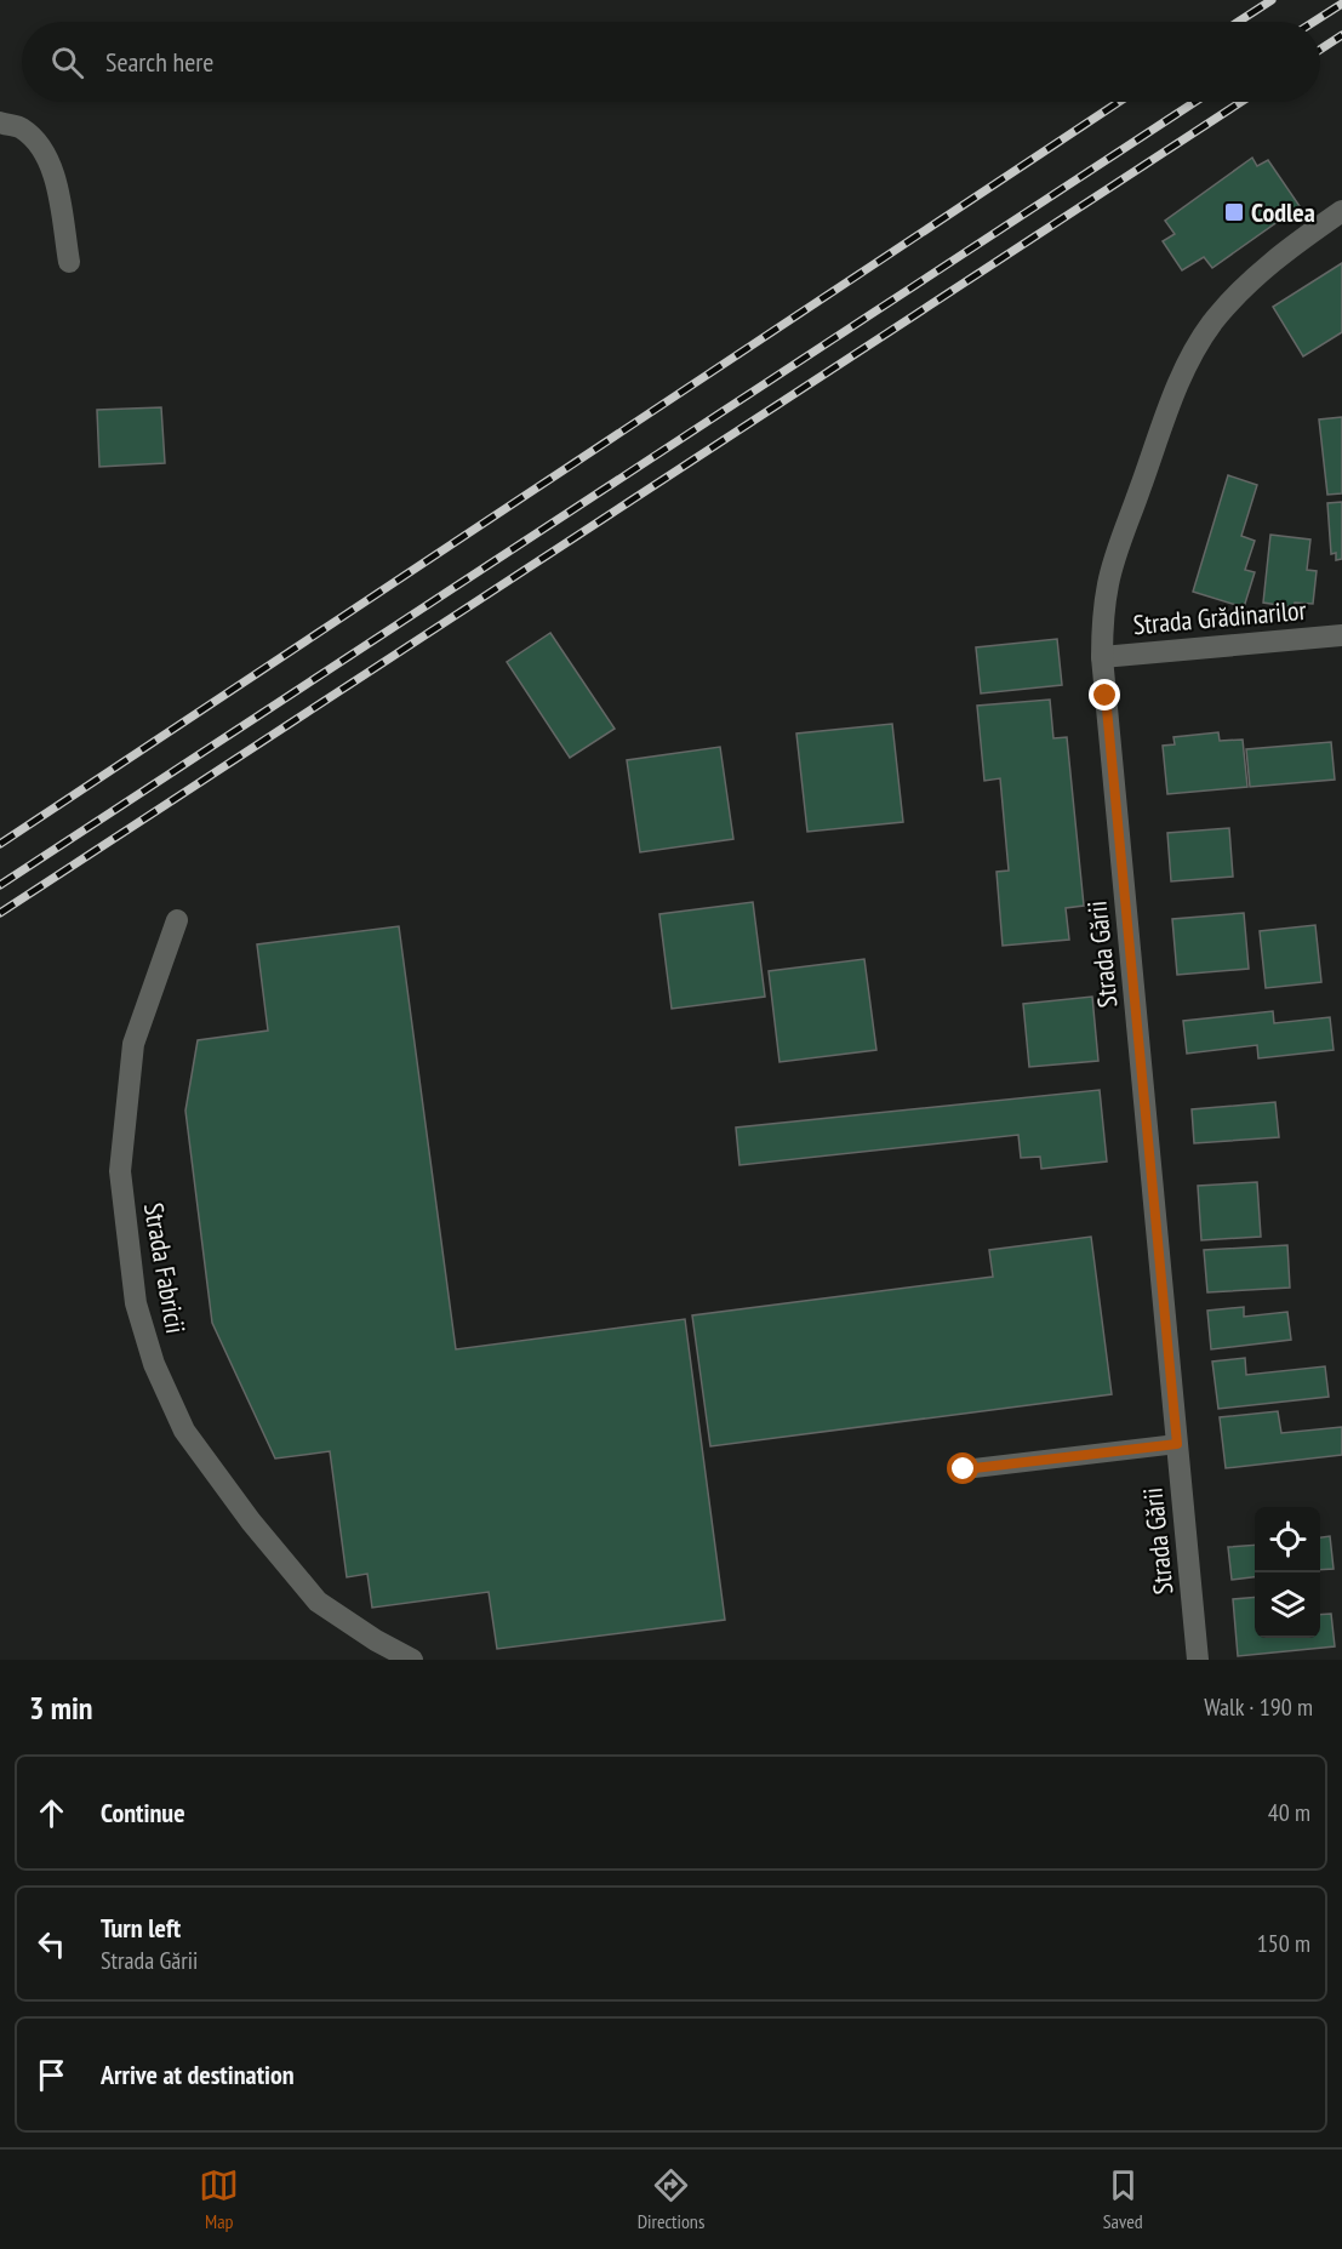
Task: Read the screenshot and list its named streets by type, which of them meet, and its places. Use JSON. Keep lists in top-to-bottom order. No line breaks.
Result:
{"streets":{"street":["Strada Grădinarilor","Strada Gării","Strada Fabricii"]},"crossings":[["Strada Grădinarilor","Strada Gării"]],"places":{"transit":["Codlea"]},"page":{"search":"Search here","heading":["3 min","Walk · 190 m"],"list":[["Continue","40 m"],["Turn left","Strada Gării","150 m"],"Arrive at destination"],"nav":["Map","Directions","Saved"]}}
